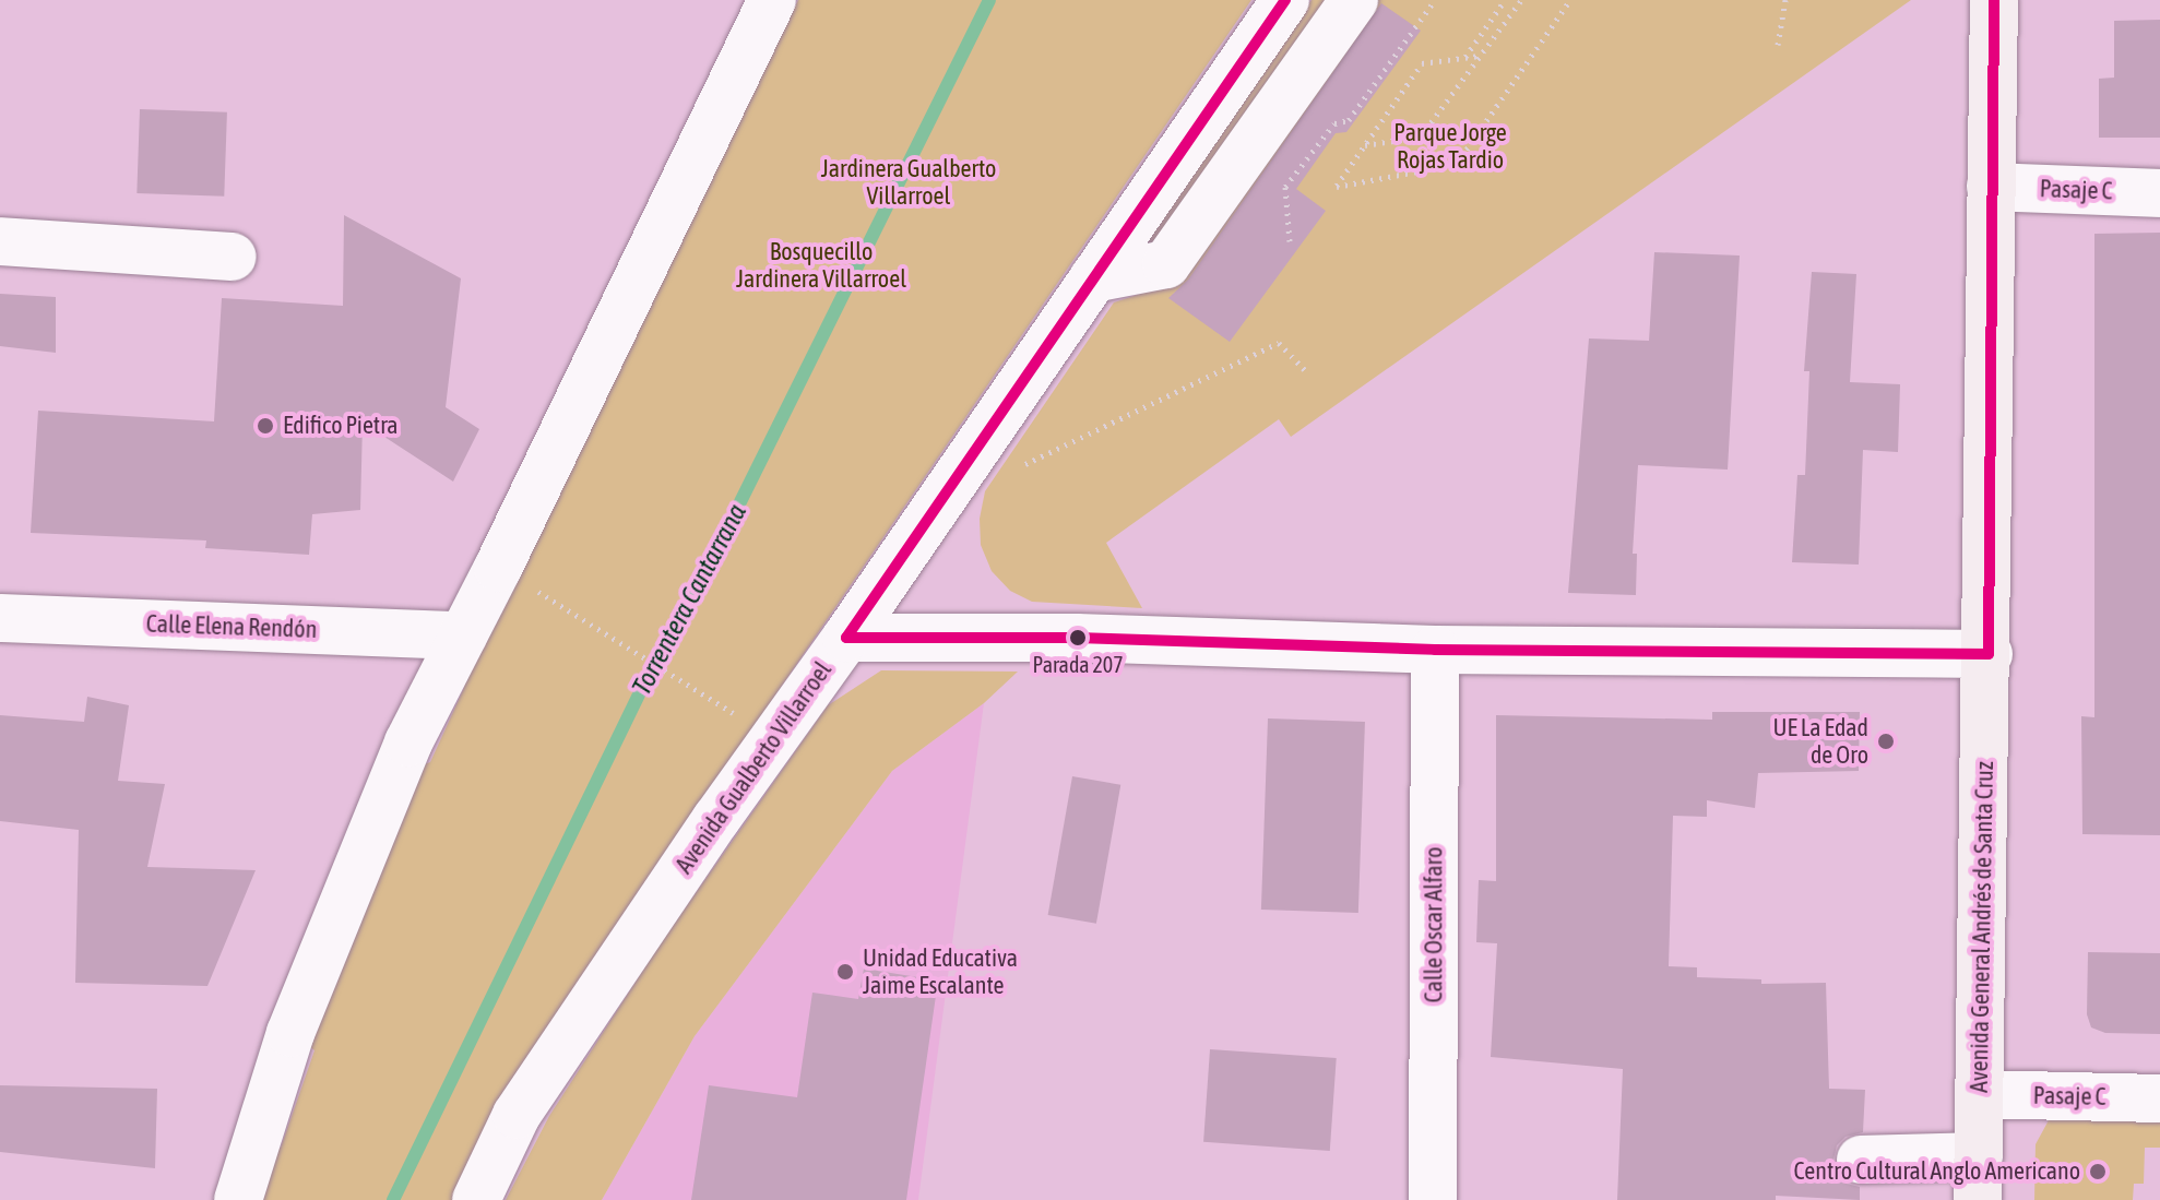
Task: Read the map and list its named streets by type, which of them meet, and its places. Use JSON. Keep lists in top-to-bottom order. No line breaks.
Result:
{"streets":{"main road":["Avenida General Andrés de Santa Cruz"],"street":["Pasaje C","Calle Elena Rendón","Avenida Gualberto Villarroel","Calle Oscar Alfaro"]},"crossings":[["Pasaje C","Avenida General Andrés de Santa Cruz"]],"water":["Torrentera Cantarrana"],"parks":["Parque Jorge Rojas Tardio","Jardinera Gualberto Villarroel","Bosquecillo Jardinera Villarroel"],"places":["Edifico Pietra","Parada 207","UE La Edad de Oro","Unidad Educativa Jaime Escalante","Centro Cultural Anglo Americano"],"lines":["transit line 207"]}
